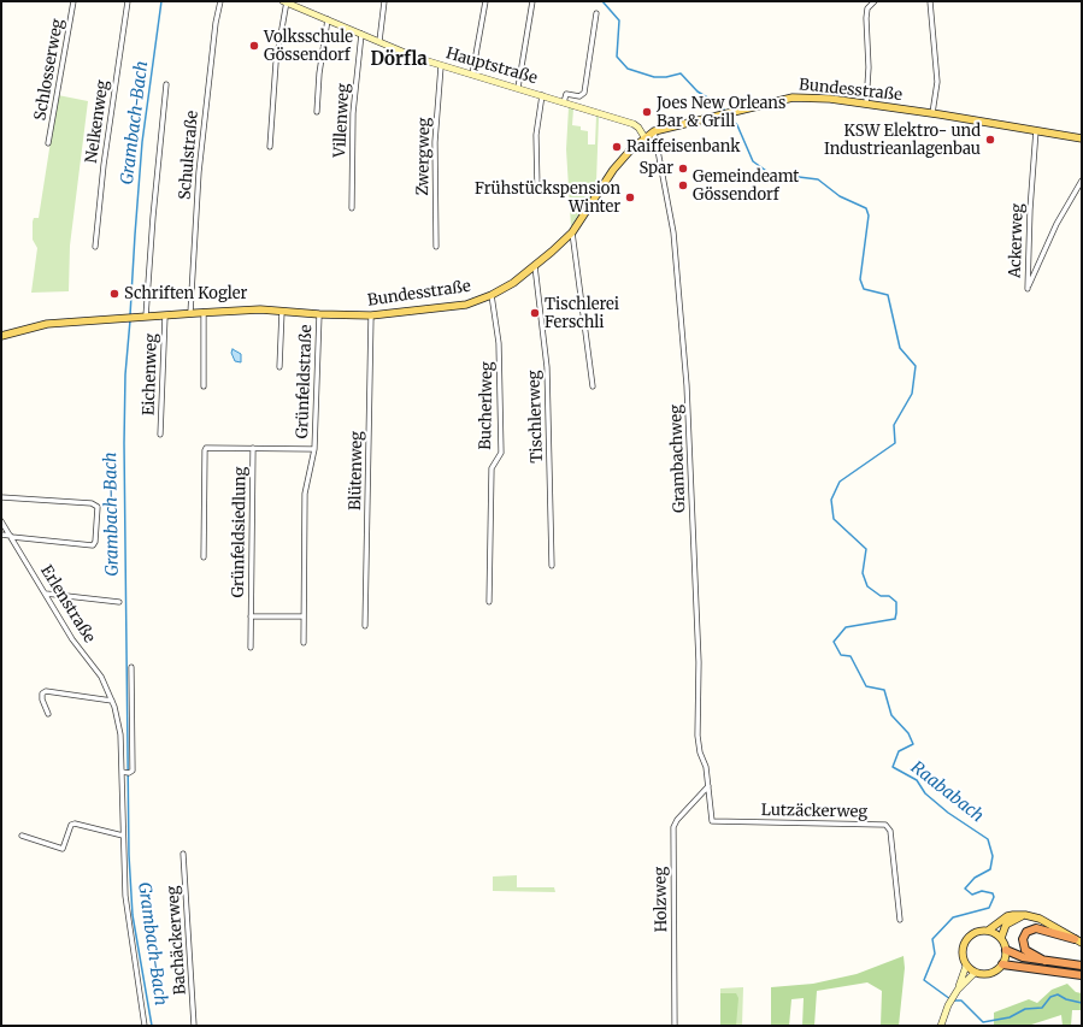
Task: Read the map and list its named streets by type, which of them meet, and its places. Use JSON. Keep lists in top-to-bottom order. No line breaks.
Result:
{"streets":{"main road":["Hauptstraße","Bundesstraße"],"street":["Schlosserweg","Villenweg","Nelkenweg","Schulstraße","Zwergweg","Ackerweg","Eichenweg","Grünfeldstraße","Bucherlweg","Tischlerweg","Grambachweg","Blütenweg","Grünfeldsiedlung","Erlenstraße","Lutzäckerweg","Holzweg","Bachäckerweg"]},"crossings":[["Hauptstraße","Bundesstraße"],["Hauptstraße","Villenweg"],["Hauptstraße","Zwergweg"],["Bundesstraße","Schulstraße"],["Bundesstraße","Ackerweg"],["Bundesstraße","Eichenweg"],["Bundesstraße","Grünfeldstraße"],["Bundesstraße","Bucherlweg"],["Bundesstraße","Tischlerweg"],["Bundesstraße","Grambachweg"],["Bundesstraße","Blütenweg"],["Grünfeldstraße","Grünfeldsiedlung"],["Grambachweg","Lutzäckerweg"],["Grambachweg","Holzweg"],["Lutzäckerweg","Holzweg"]],"districts":["Dörfla"],"water":["Grambach-Bach","Raababach"],"places":["Volksschule Gössendorf","Joes New Orleans Bar & Grill","KSW Elektro- und Industrieanlagenbau","Raiffeisenbank","Spar","Gemeindeamt Gössendorf","Frühstückspension Winter","Schriften Kogler","Tischlerei Ferschli"]}
